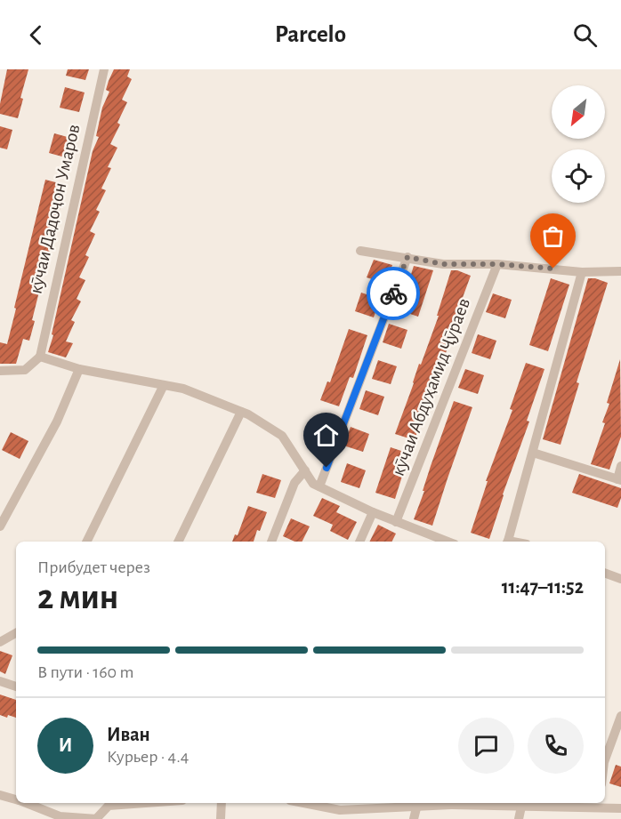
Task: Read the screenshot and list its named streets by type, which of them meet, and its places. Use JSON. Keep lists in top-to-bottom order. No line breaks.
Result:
{"streets":{"street":["кӯчаи Дадоҷон Умаров","кӯчаи Абдуҳамид Ҷӯраев"]},"north":"bottom left","page":{"header":"Parcelo","heading":["2 мин","Прибудет через","11:47–11:52"],"panel":["Иван","Курьер · 4.4"],"bar":"В пути · 160 m","round":"И"}}
